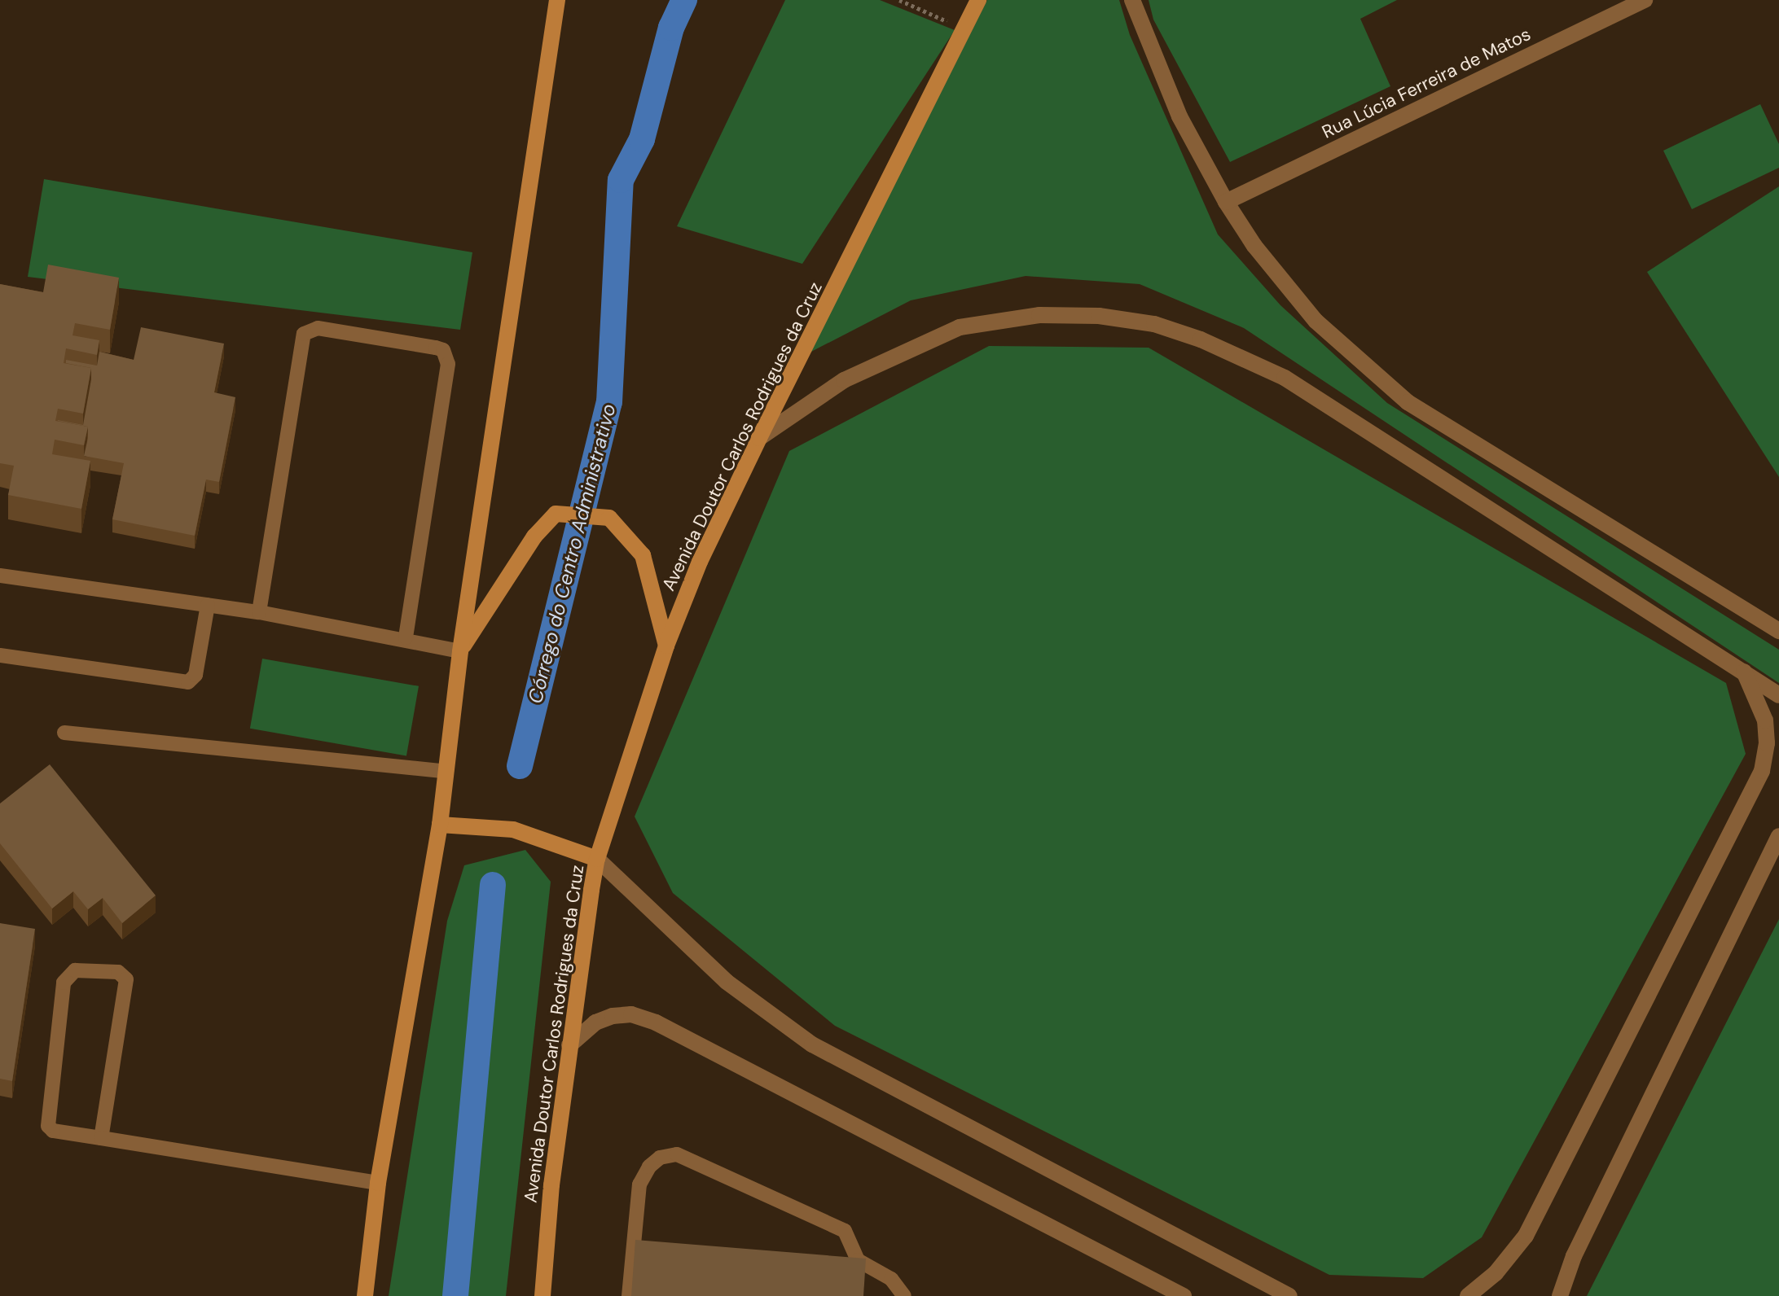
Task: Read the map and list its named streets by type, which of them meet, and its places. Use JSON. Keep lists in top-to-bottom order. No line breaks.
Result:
{"streets":{"main road":["Avenida Doutor Carlos Rodrigues da Cruz"],"street":["Rua Lúcia Ferreira de Matos"]},"water":["Córrego do Centro Administrativo"]}
